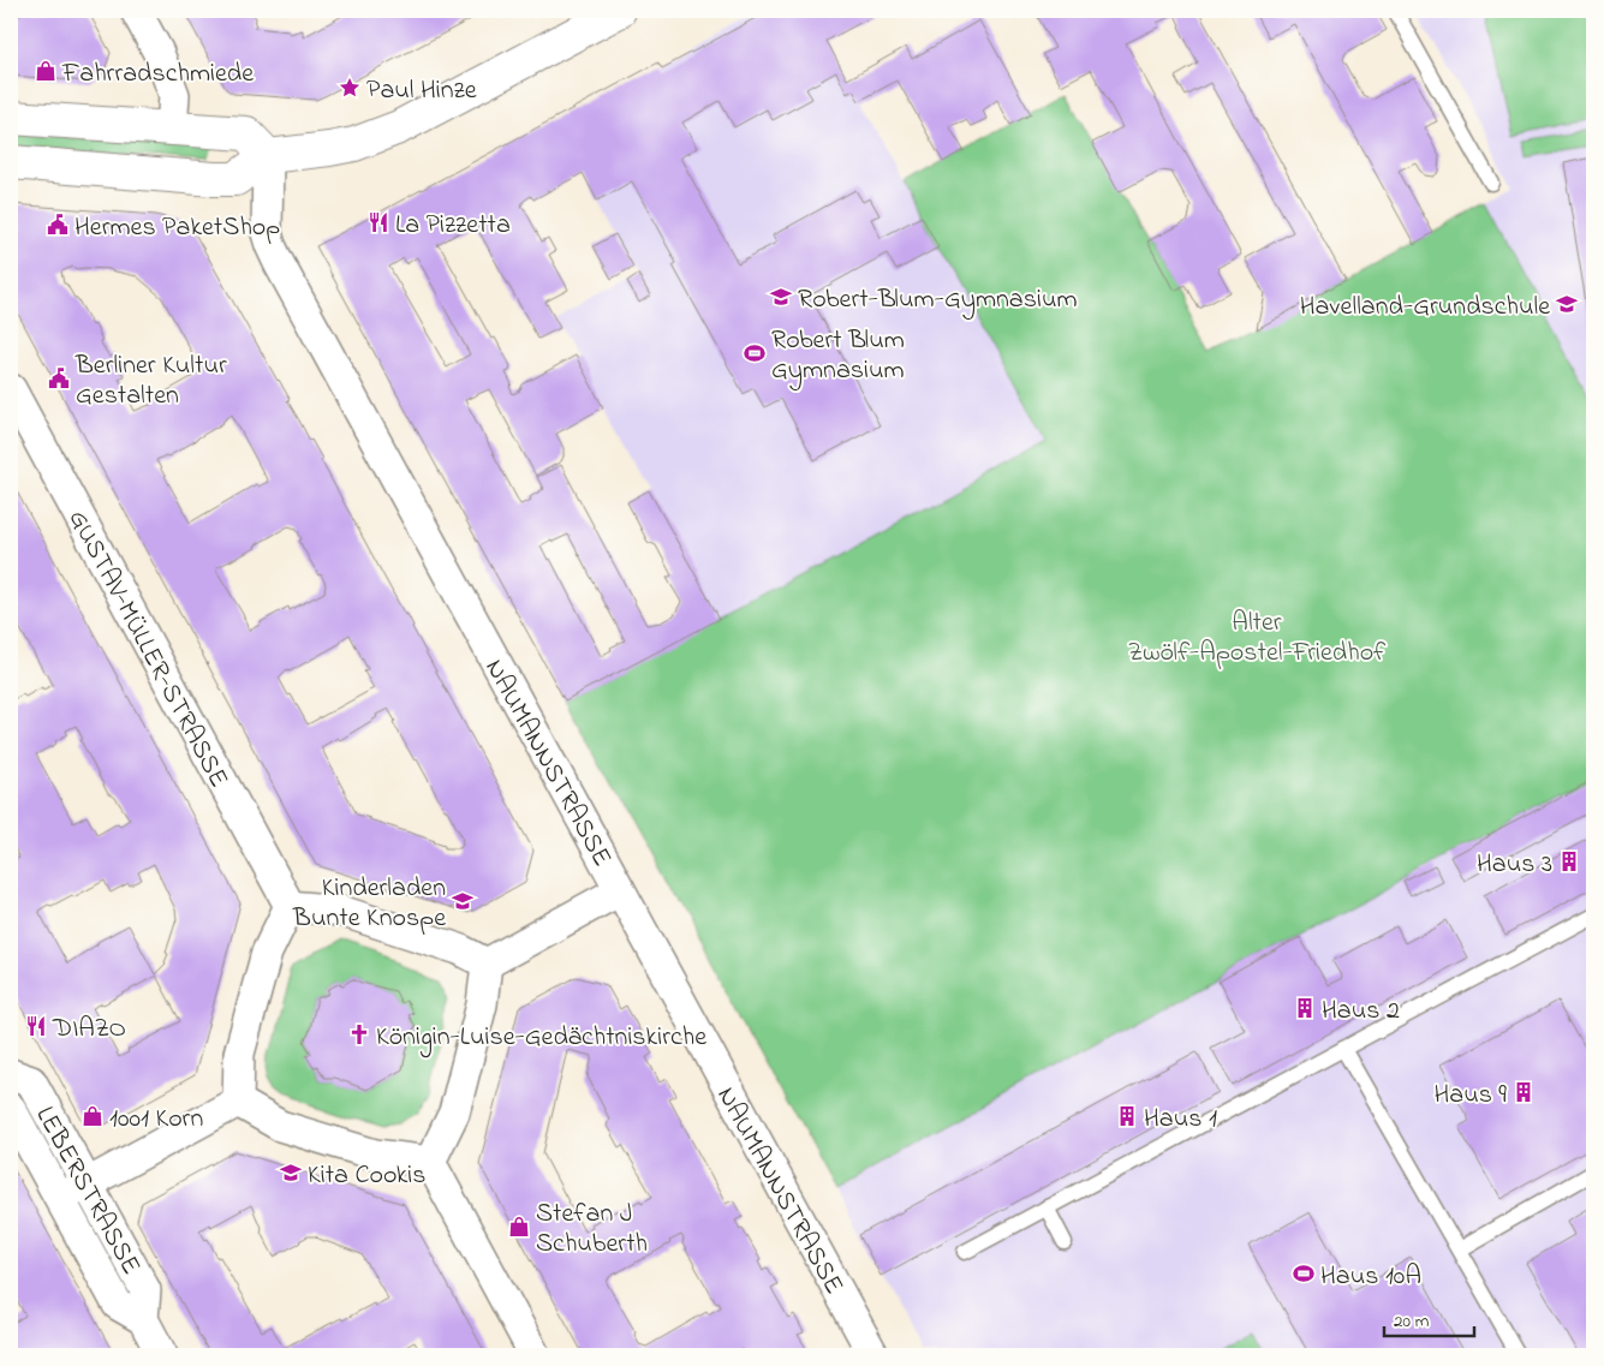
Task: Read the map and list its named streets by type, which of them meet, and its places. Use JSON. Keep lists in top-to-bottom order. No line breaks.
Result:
{"streets":{"street":["GUSTAV-MÜLLER-STRASSE","NAUMANNSTRASSE","LEBERSTRASSE"]},"parks":["Alter Zwölf-Apostel-Friedhof"],"places":{"shop":["Fahrradschmiede","1001 Korn","Stefan J Schuberth"],"place":["Paul Hinze"],"restaurant":["La Pizzetta","DIAZO"],"public building":["Hermes PaketShop","Berliner Kultur Gestalten"],"school or university":["Robert-Blum-Gymnasium","Havelland-Grundschule","Kinderladen Bunte Knospe","Kita Cookis"],"sports":["Robert Blum Gymnasium","Haus 10A"],"building":["Haus 3","Haus 2","Haus 9","Haus 1"],"church":["Königin-Luise-Gedächtniskirche"]},"scale_bar":"20 m"}
